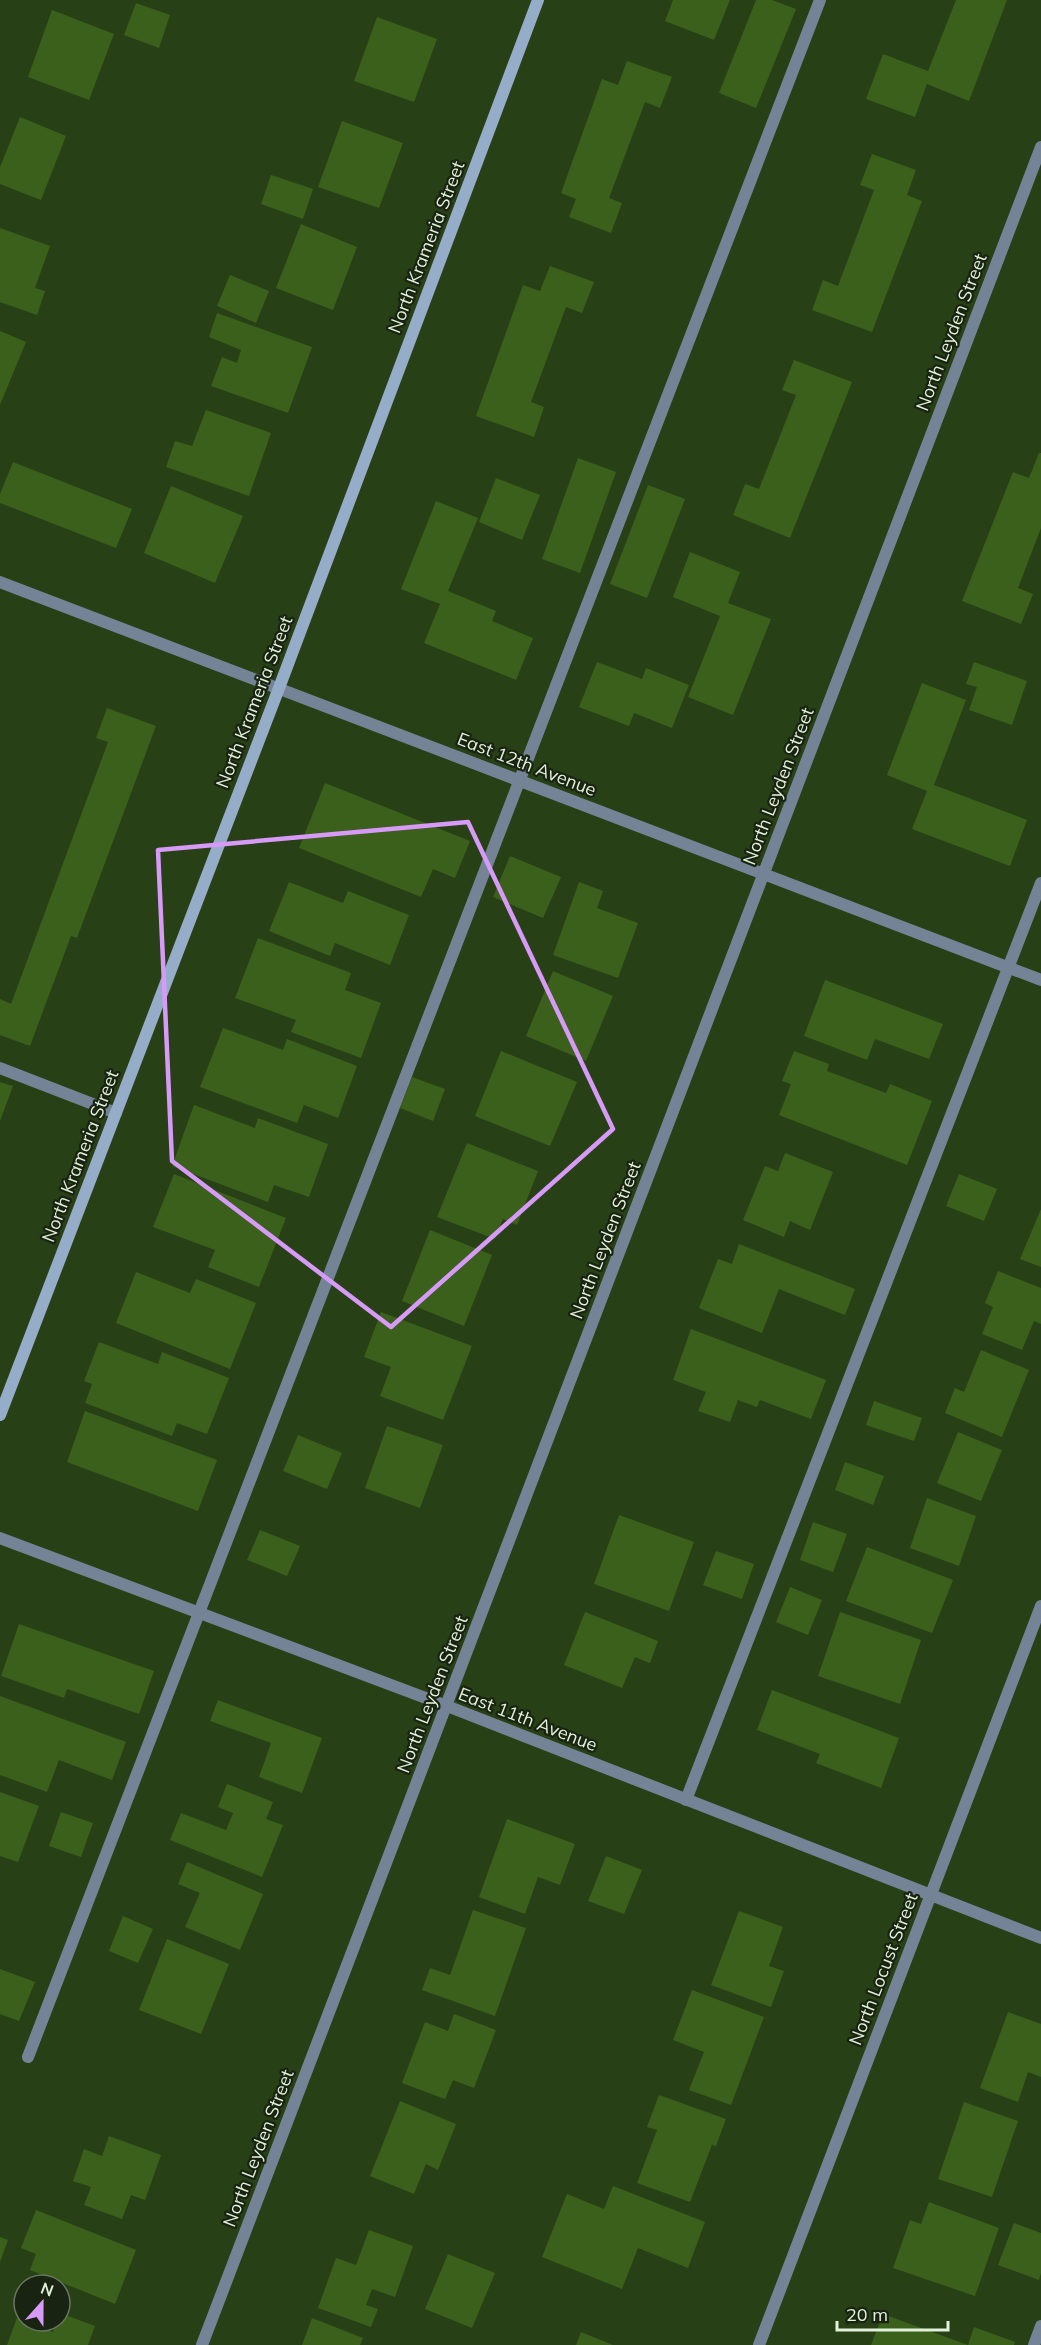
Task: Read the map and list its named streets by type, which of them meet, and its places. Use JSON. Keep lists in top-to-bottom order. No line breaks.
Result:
{"streets":{"street":["North Krameria Street","North Leyden Street","East 12th Avenue","East 11th Avenue","North Locust Street"]},"crossings":[["North Krameria Street","East 12th Avenue"],["North Leyden Street","East 12th Avenue"],["North Leyden Street","East 11th Avenue"],["East 11th Avenue","North Locust Street"]],"scale_bar":"20 m","north":"top"}
